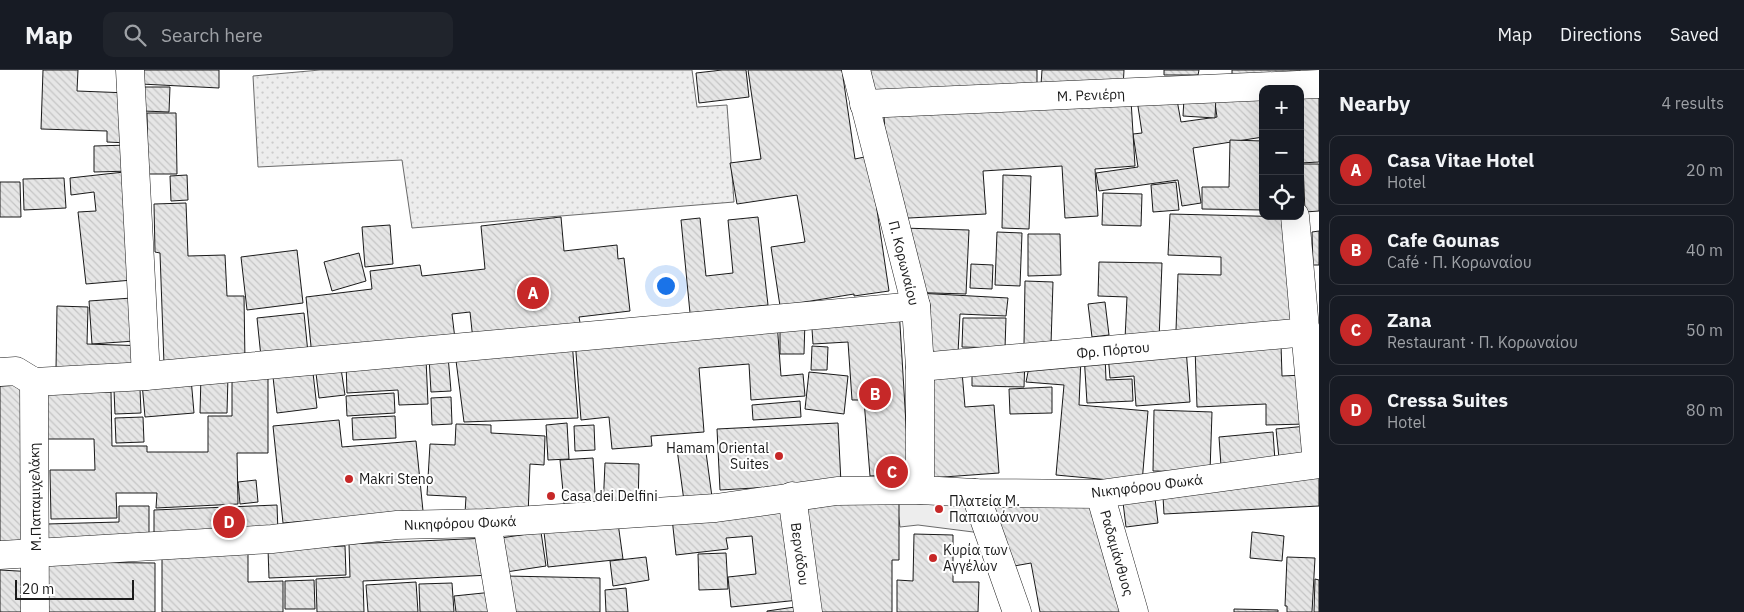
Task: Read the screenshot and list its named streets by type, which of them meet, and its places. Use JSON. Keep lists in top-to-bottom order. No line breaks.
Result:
{"streets":{"street":["Μ. Ρενιέρη","Π. Κορωναίου","Φρ. Πόρτου","Νικηφόρου Φωκά","Μ.Παπαμιχελάκη","Ραδαμάνθυος","Βερνάδου"]},"crossings":[["Μ. Ρενιέρη","Π. Κορωναίου"],["Π. Κορωναίου","Φρ. Πόρτου"],["Π. Κορωναίου","Νικηφόρου Φωκά"],["Νικηφόρου Φωκά","Μ.Παπαμιχελάκη"],["Νικηφόρου Φωκά","Ραδαμάνθυος"],["Νικηφόρου Φωκά","Βερνάδου"]],"places":["Hamam Oriental Suites","Makri Steno","Casa dei Delfini","Πλατεία Μ. Παπαιωάννου","Κυρία των Αγγέλων"],"scale_bar":"20 m","page":{"header":"Map","search":"Search here","nav":["Map","Directions","Saved"],"heading":["Nearby","4 results"],"map_buttons":["+","−"],"list":[{"mark":"A","name":"Casa Vitae Hotel","note":"Hotel","value":"20 m"},{"mark":"B","name":"Cafe Gounas","note":"Café · Π. Κορωναίου","value":"40 m"},{"mark":"C","name":"Zana","note":"Restaurant · Π. Κορωναίου","value":"50 m"},{"mark":"D","name":"Cressa Suites","note":"Hotel","value":"80 m"}],"pins":["A","B","C","D"],"scale":"20 m"}}
